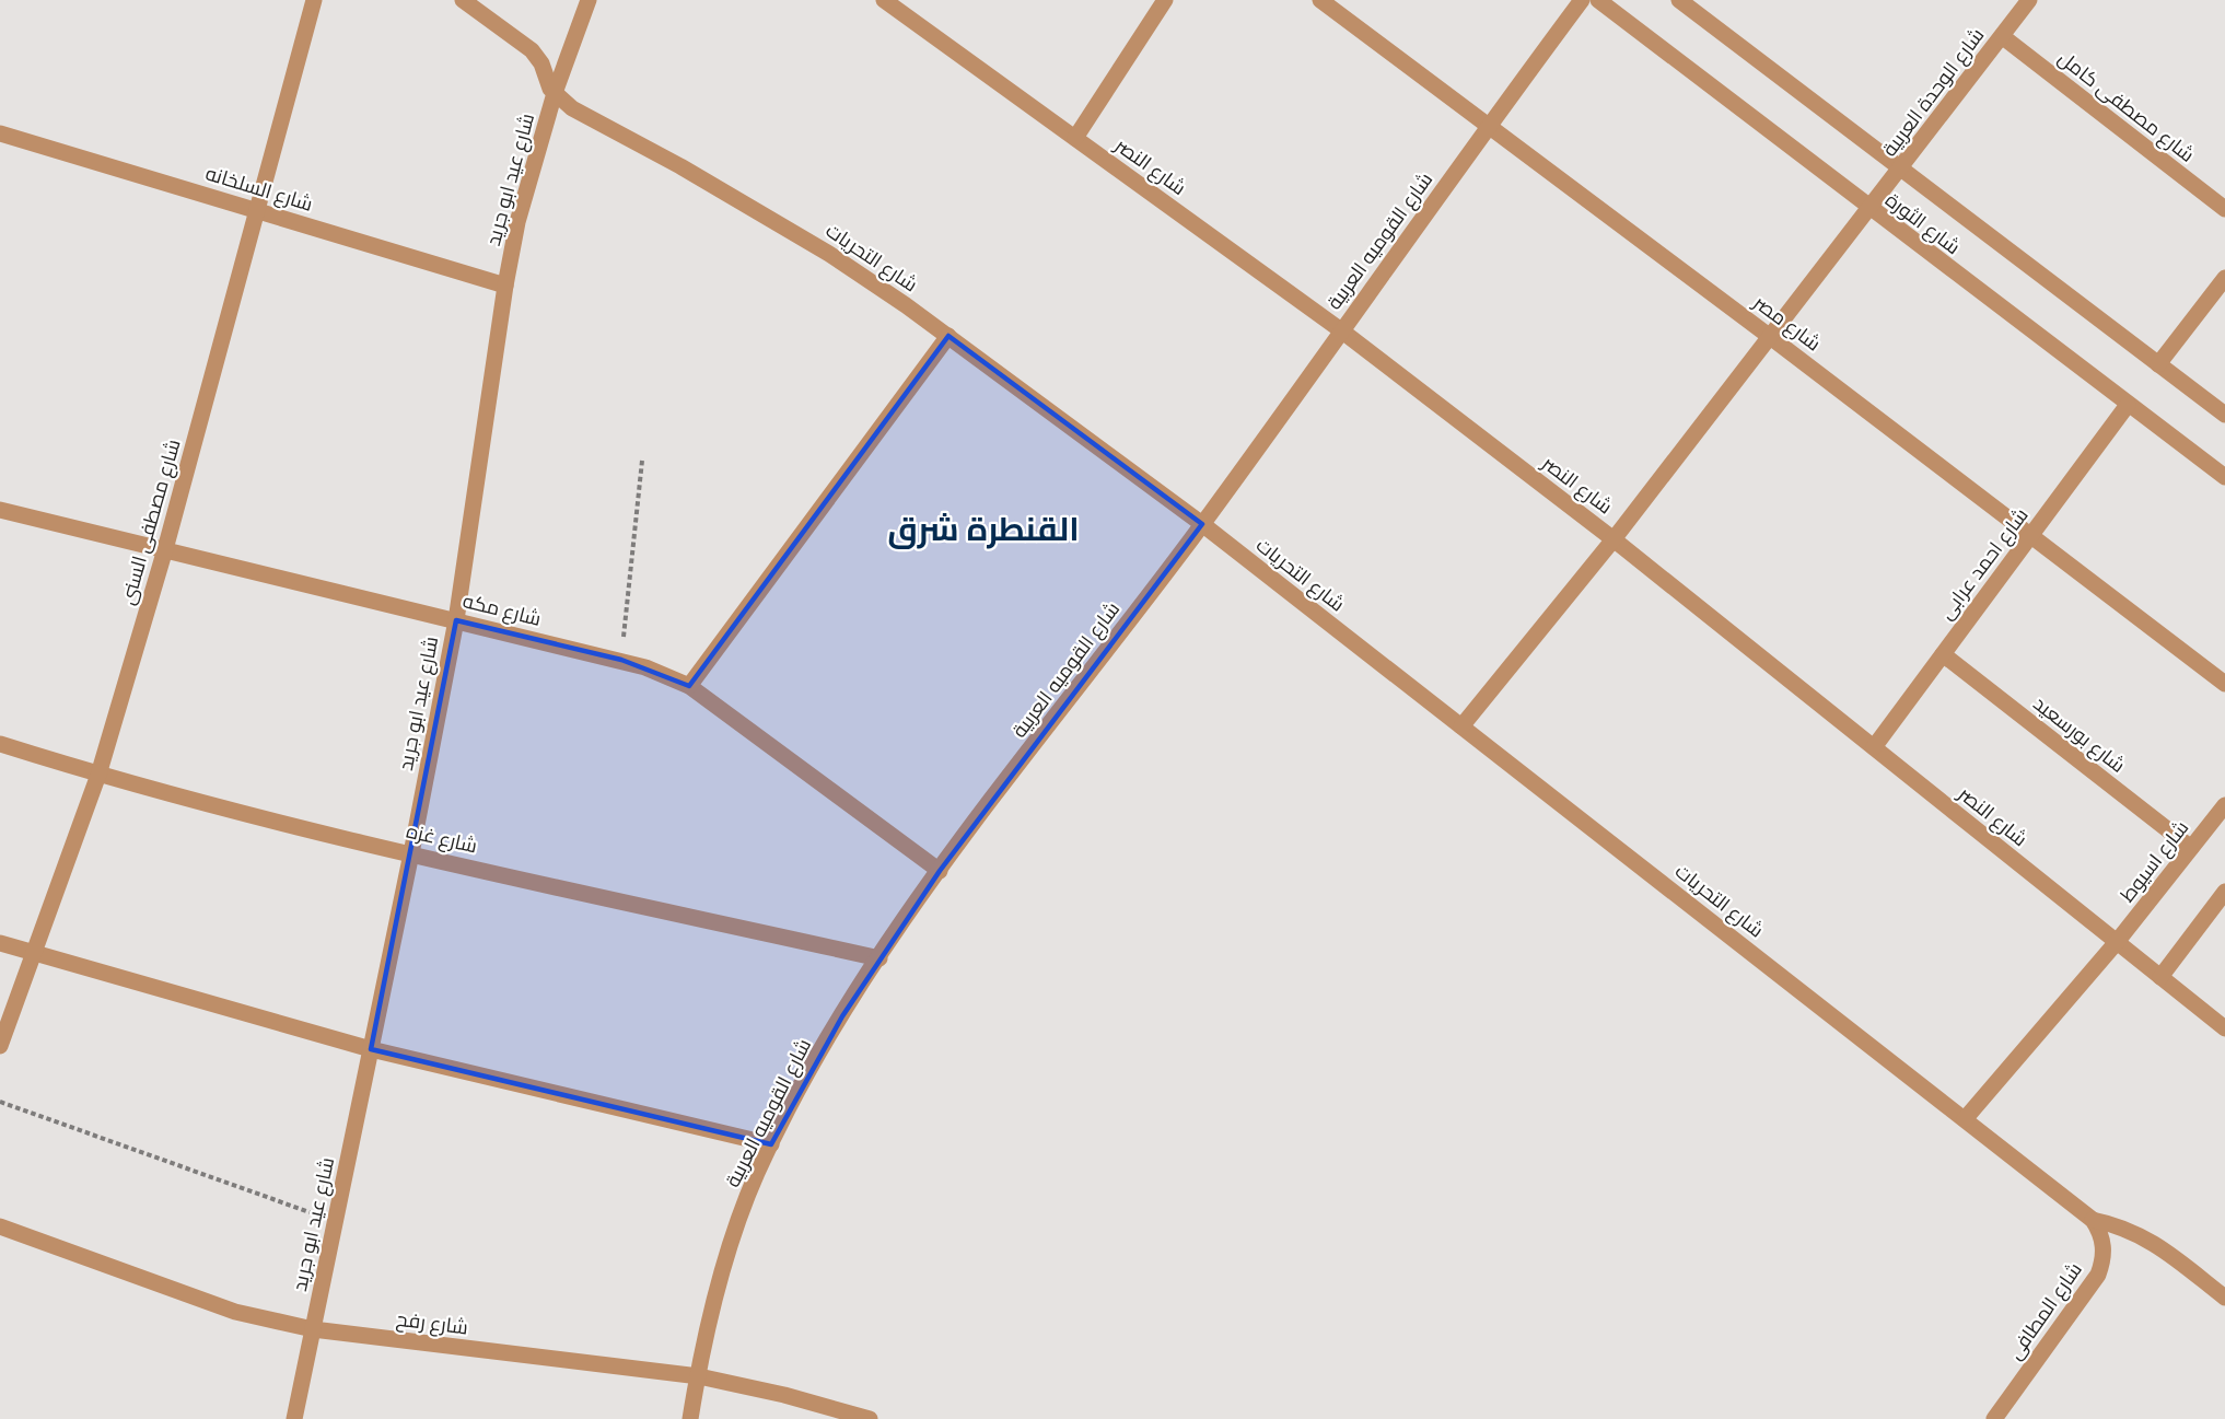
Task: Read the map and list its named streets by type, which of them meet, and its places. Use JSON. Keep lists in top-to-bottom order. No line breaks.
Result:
{"streets":{"street":["شارع الوحدة العربية","شارع مصطفى كامل","شارع النصر","شارع عيد ابو جريد","شارع السلخانه","شارع الثورة","شارع القوميه العربية","شارع التحريات","شارع مصر","شارع مصطفى السنى","شارع احمد عرابى","شارع مكه","شارع بورسعيد","شارع غزه","شارع اسيوط","شارع المطافى","شارع رفح"]},"crossings":[["شارع الوحدة العربية","شارع مصطفى كامل"],["شارع الوحدة العربية","شارع النصر"],["شارع الوحدة العربية","شارع الثورة"],["شارع الوحدة العربية","شارع التحريات"],["شارع الوحدة العربية","شارع مصر"],["شارع النصر","شارع القوميه العربية"],["شارع النصر","شارع احمد عرابى"],["شارع النصر","شارع اسيوط"],["شارع عيد ابو جريد","شارع السلخانه"],["شارع عيد ابو جريد","شارع التحريات"],["شارع عيد ابو جريد","شارع مكه"],["شارع عيد ابو جريد","شارع غزه"],["شارع عيد ابو جريد","شارع رفح"],["شارع السلخانه","شارع مصطفى السنى"],["شارع الثورة","شارع احمد عرابى"],["شارع القوميه العربية","شارع التحريات"],["شارع القوميه العربية","شارع مصر"],["شارع القوميه العربية","شارع مكه"],["شارع القوميه العربية","شارع غزه"],["شارع القوميه العربية","شارع رفح"],["شارع التحريات","شارع اسيوط"],["شارع التحريات","شارع المطافى"],["شارع مصر","شارع احمد عرابى"],["شارع مصطفى السنى","شارع مكه"],["شارع مصطفى السنى","شارع غزه"],["شارع احمد عرابى","شارع بورسعيد"],["شارع بورسعيد","شارع اسيوط"]],"districts":["القنطرة شرق"]}
